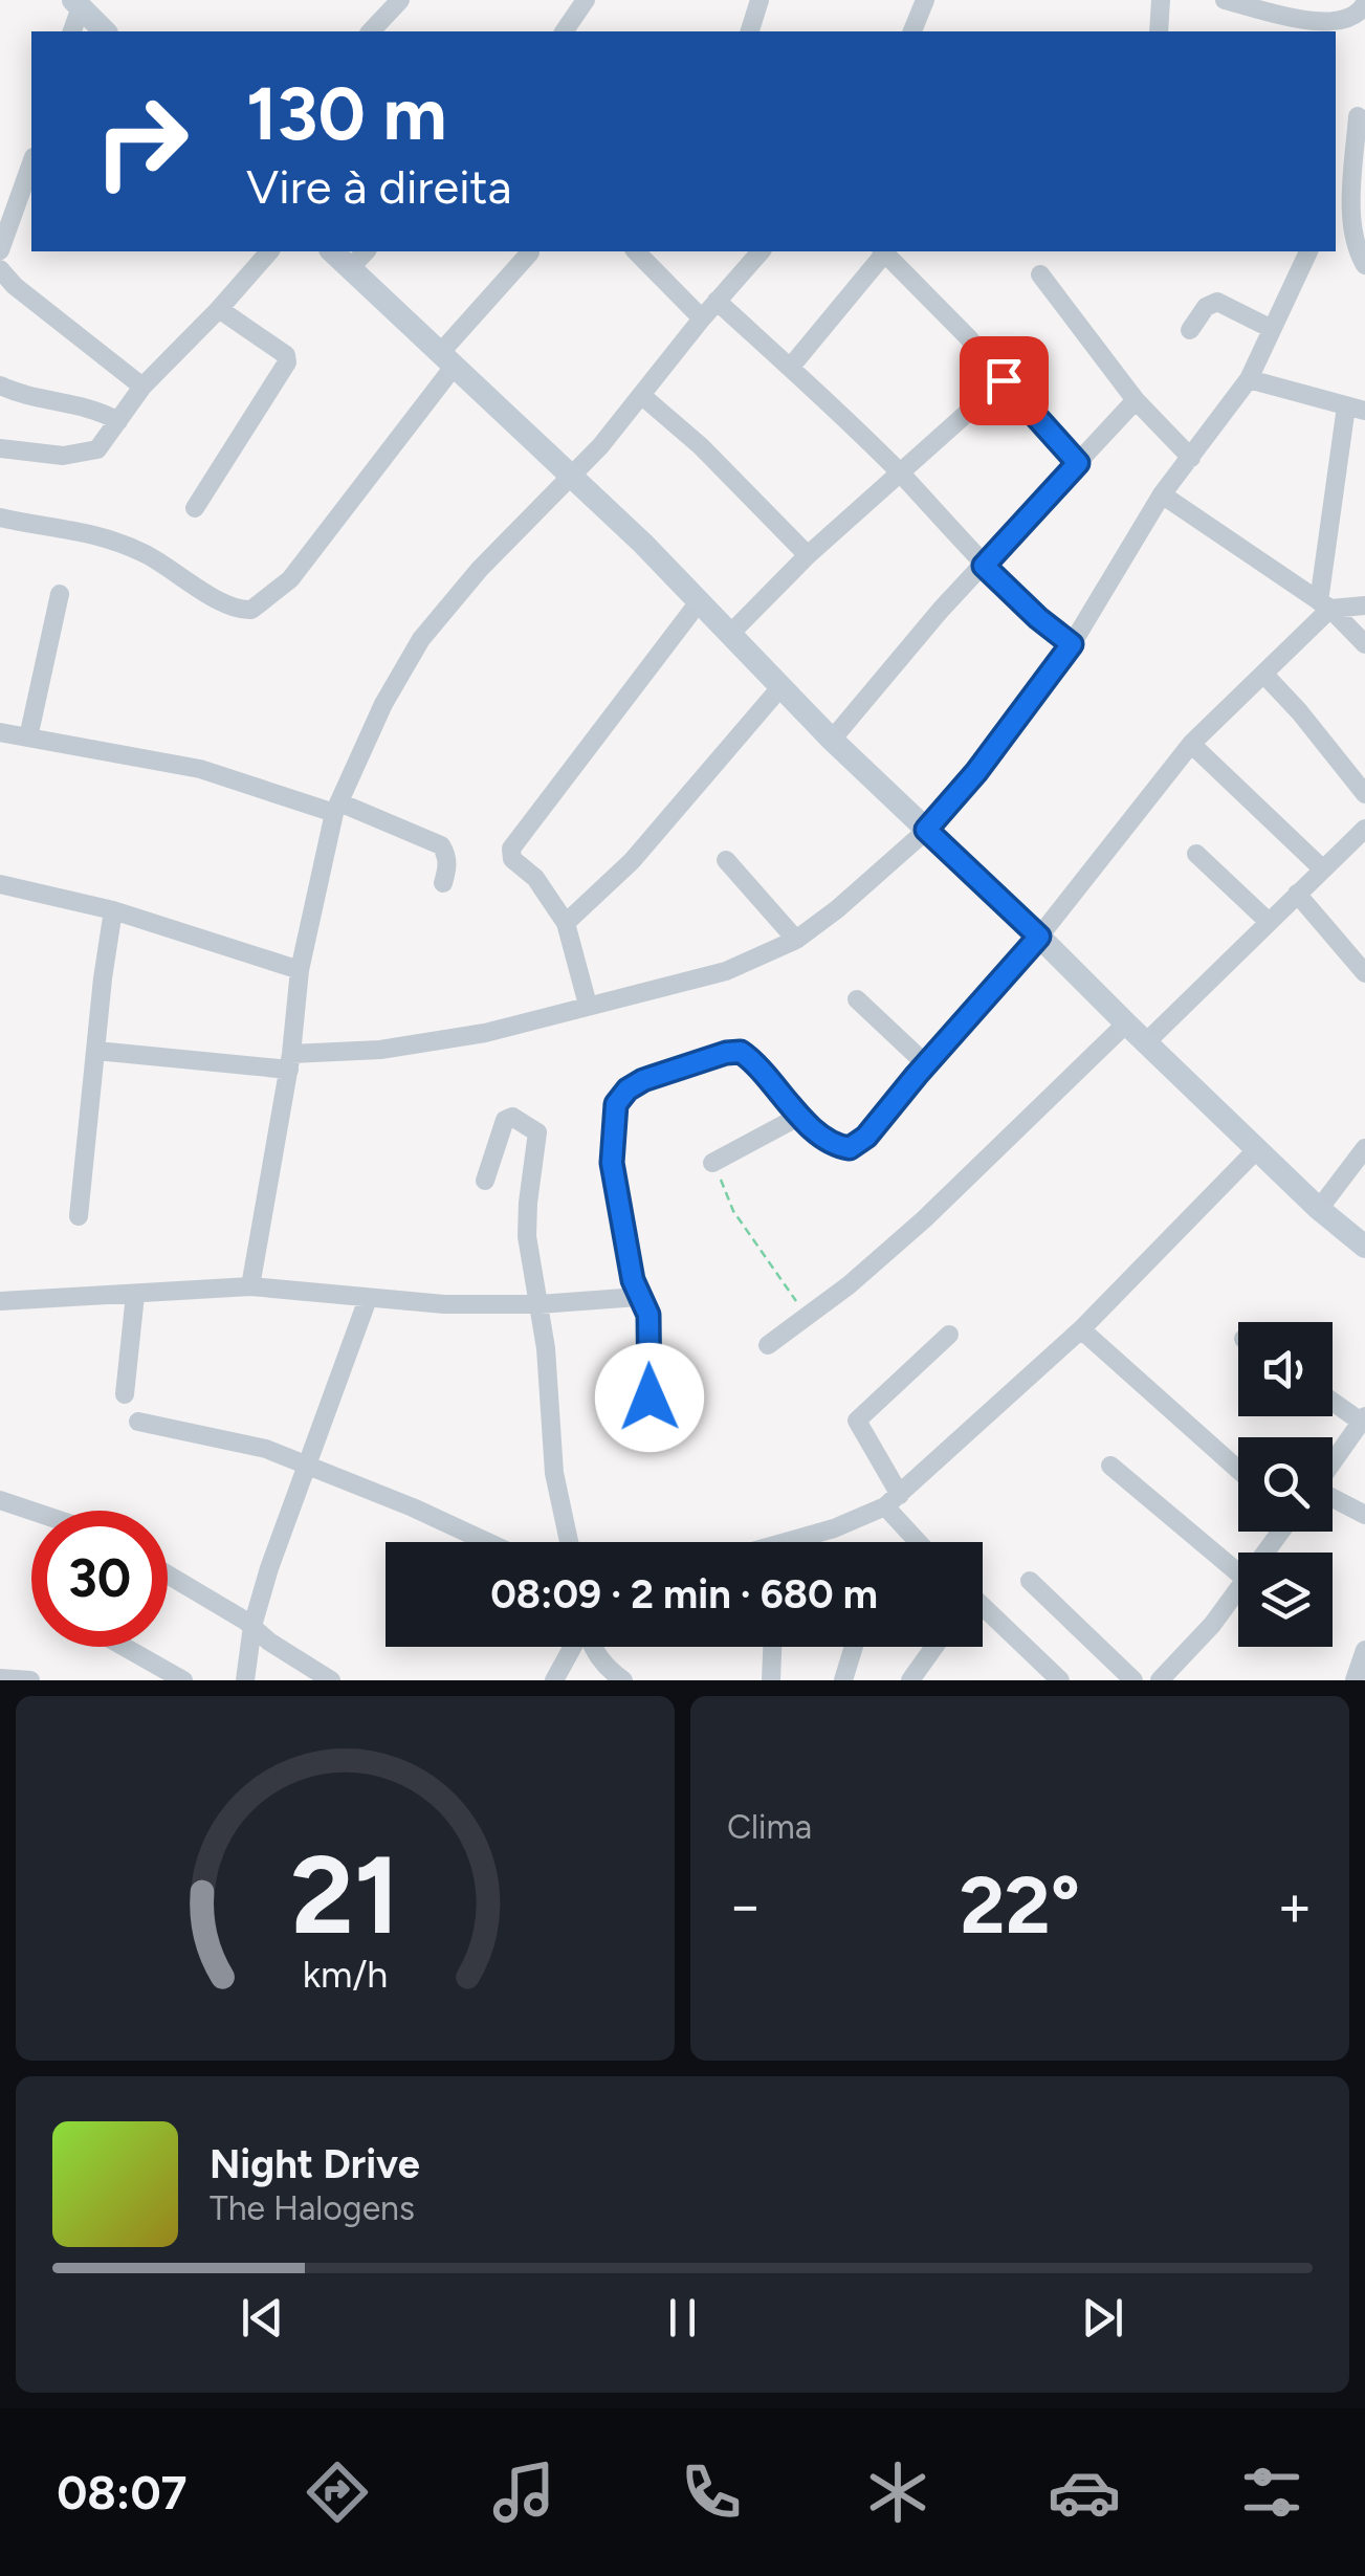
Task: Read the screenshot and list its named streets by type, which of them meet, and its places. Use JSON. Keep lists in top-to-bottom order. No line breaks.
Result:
{"page":{"turn":["130 m","Vire à direita"],"limit":"30","trip":"08:09 · 2 min · 680 m","tile":"Clima","heat":["−","22°","+"],"song":["Night Drive","The Halogens"],"tabs":"08:07","gauge":["21","km/h"]}}
